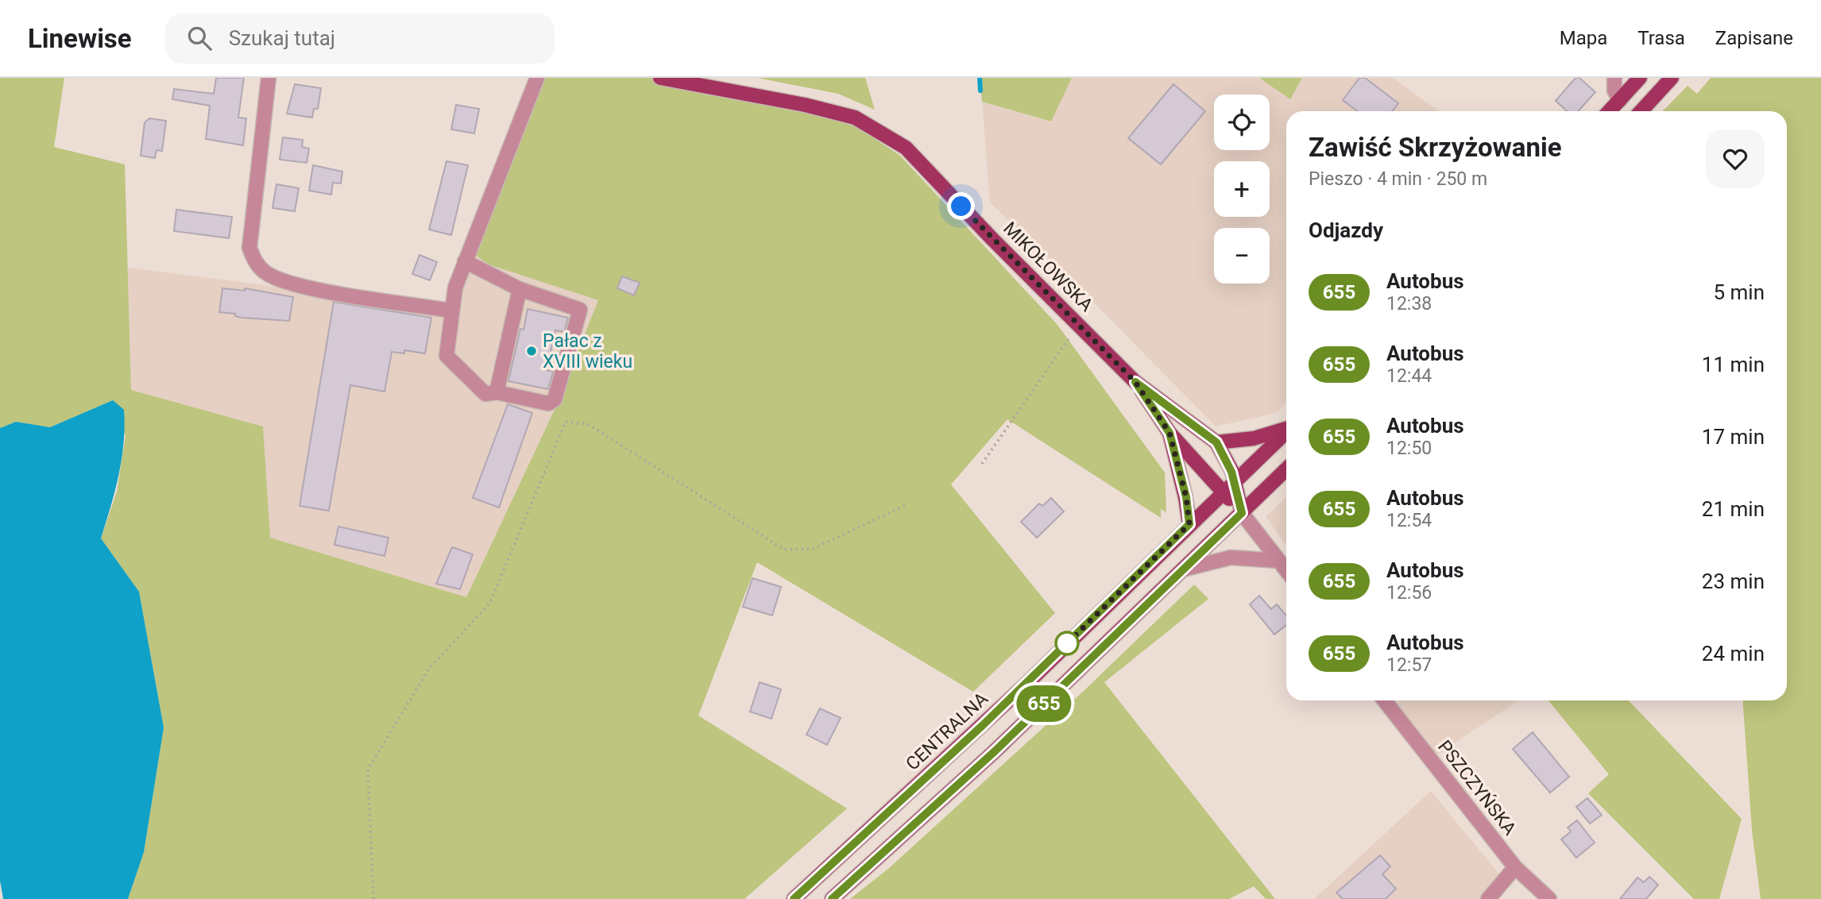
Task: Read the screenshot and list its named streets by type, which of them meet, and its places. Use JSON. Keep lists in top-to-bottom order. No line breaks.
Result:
{"streets":{"main road":["MIKOŁOWSKA","CENTRALNA"],"street":["PSZCZYŃSKA"]},"crossings":[["MIKOŁOWSKA","CENTRALNA"]],"places":["Pałac z XVIII wieku"],"lines":["bus line 655"],"page":{"header":"Linewise","search":"Szukaj tutaj","nav":["Mapa","Trasa","Zapisane"],"on_map":"655","map_buttons":["+","−"],"heading":[["Zawiść Skrzyżowanie","Pieszo · 4 min · 250 m"],"Odjazdy"],"list":[{"mark":"655","name":"Autobus","note":"12:38","value":"5 min"},{"mark":"655","name":"Autobus","note":"12:44","value":"11 min"},{"mark":"655","name":"Autobus","note":"12:50","value":"17 min"},{"mark":"655","name":"Autobus","note":"12:54","value":"21 min"},{"mark":"655","name":"Autobus","note":"12:56","value":"23 min"},{"mark":"655","name":"Autobus","note":"12:57","value":"24 min"}]}}
